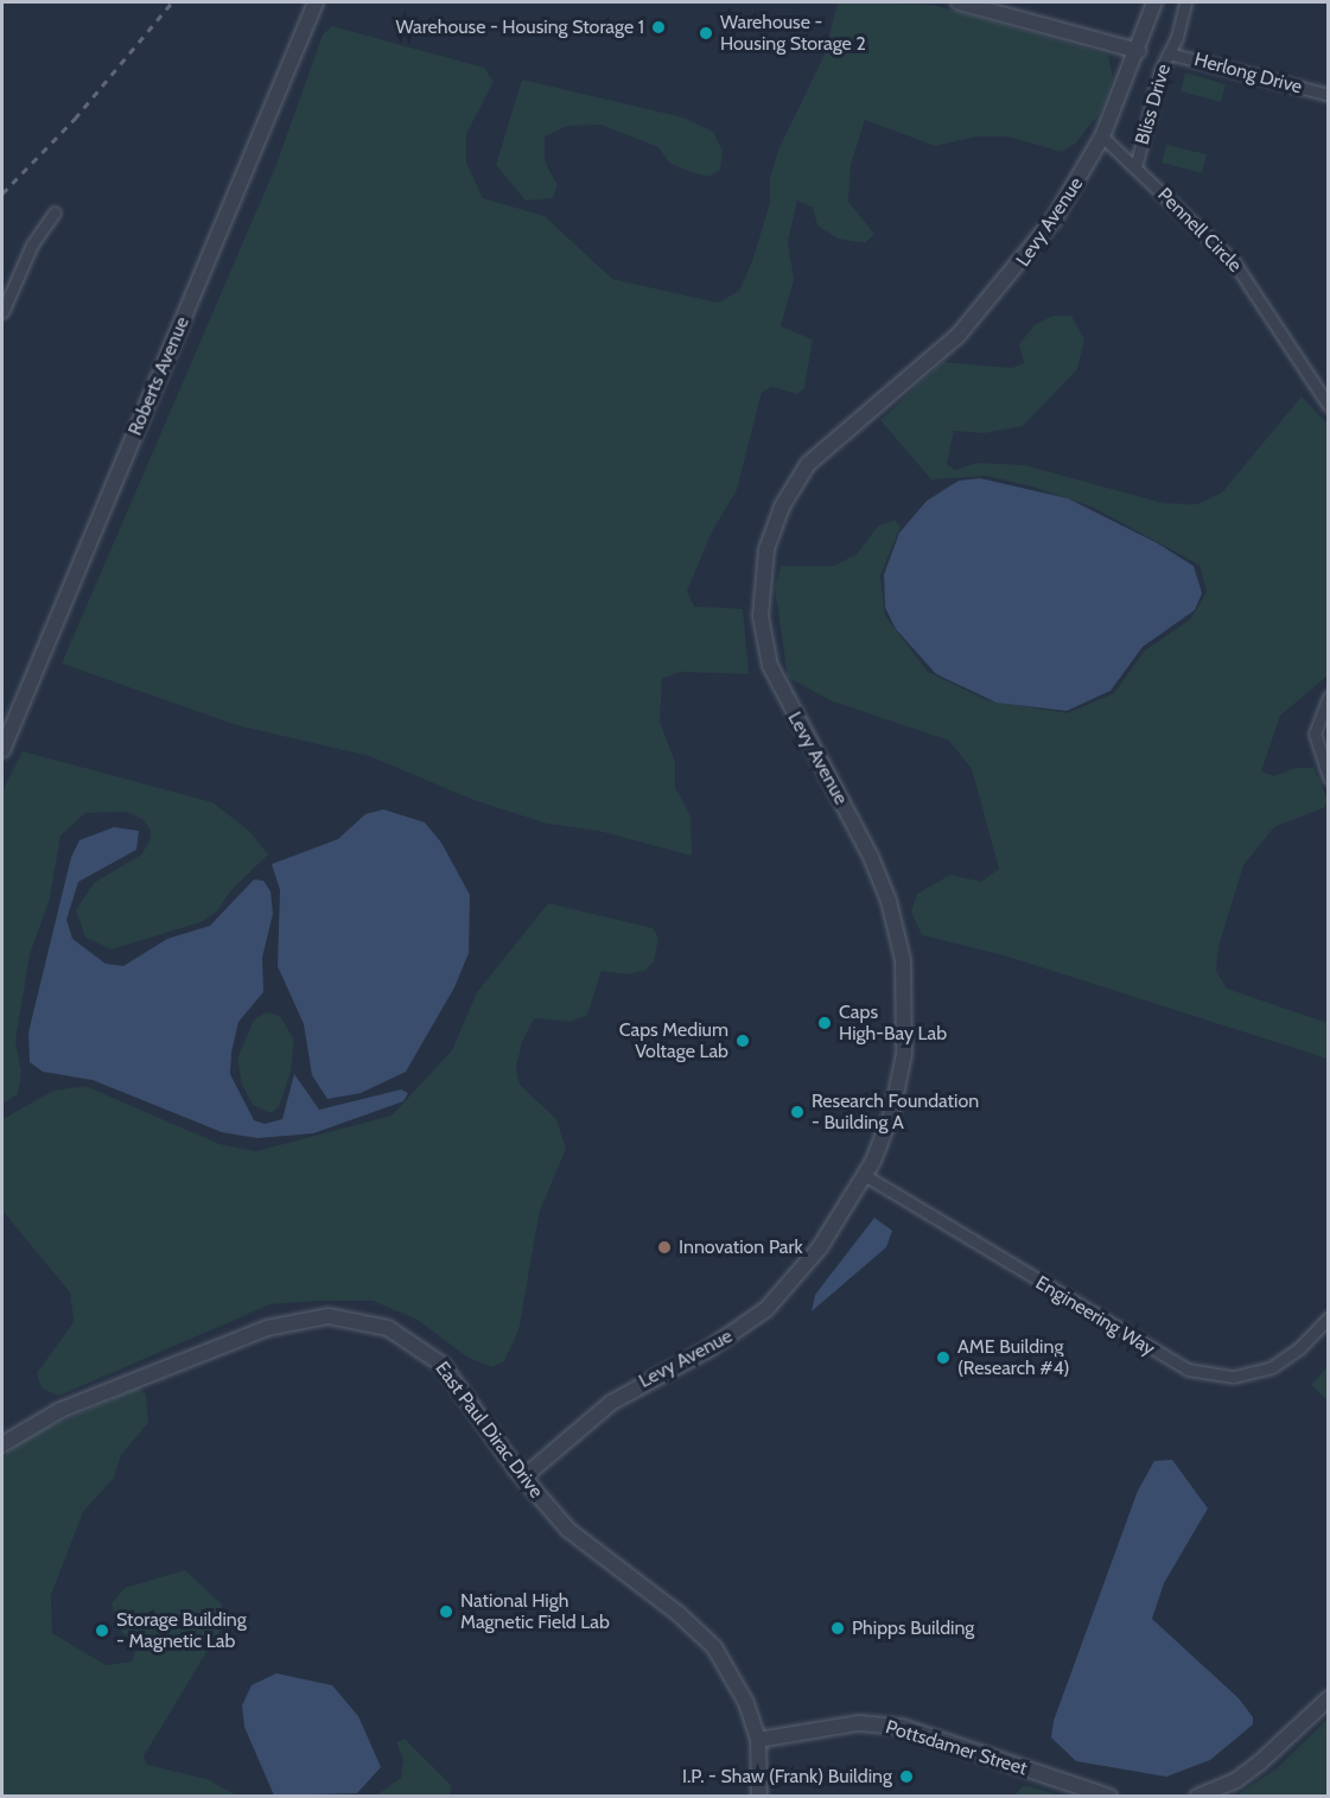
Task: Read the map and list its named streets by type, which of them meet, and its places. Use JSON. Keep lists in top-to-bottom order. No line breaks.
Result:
{"streets":{"street":["Herlong Drive","Bliss Drive","Levy Avenue","Pennell Circle","Roberts Avenue","Engineering Way","East Paul Dirac Drive","Pottsdamer Street"]},"crossings":[["Herlong Drive","Bliss Drive"],["Bliss Drive","Pennell Circle"],["Levy Avenue","Pennell Circle"],["Levy Avenue","Engineering Way"],["Levy Avenue","East Paul Dirac Drive"],["East Paul Dirac Drive","Pottsdamer Street"]],"places":["Warehouse - Housing Storage 1","Warehouse - Housing Storage 2","Caps High-Bay Lab","Caps Medium Voltage Lab","Research Foundation - Building A","Innovation Park","AME Building (Research #4)","National High Magnetic Field Lab","Phipps Building","Storage Building - Magnetic Lab","I.P. - Shaw (Frank) Building"]}
